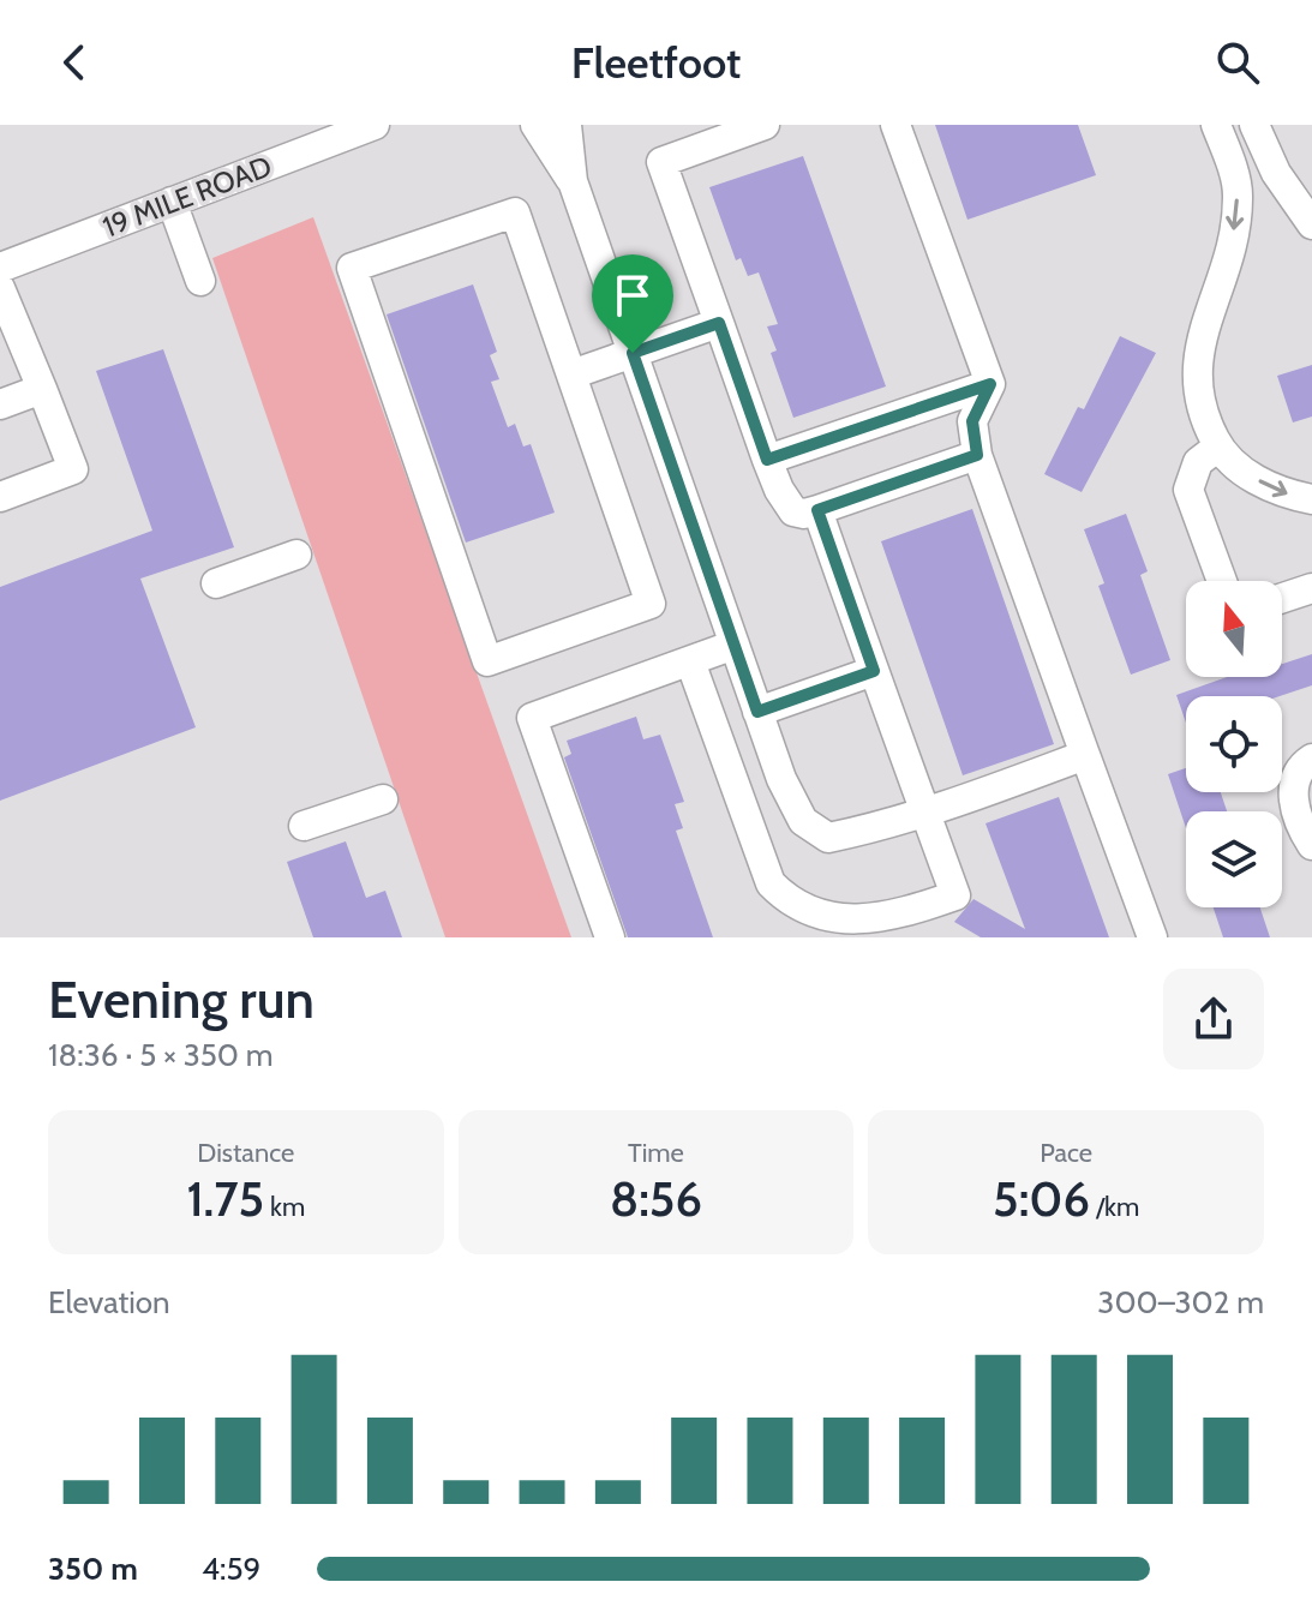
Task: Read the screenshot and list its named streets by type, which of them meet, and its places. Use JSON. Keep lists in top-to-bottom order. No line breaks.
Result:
{"streets":{"street":["19 MILE ROAD"]},"north":"top","page":{"header":"Fleetfoot","heading":["Evening run","18:36 · 5 × 350 m"],"stats":[["Distance","1.75 km"],["Time","8:56"],["Pace","5:06 /km"]],"chart":["Elevation","300–302 m"],"list":[{"name":"350 m","note":"4:59"}]}}
